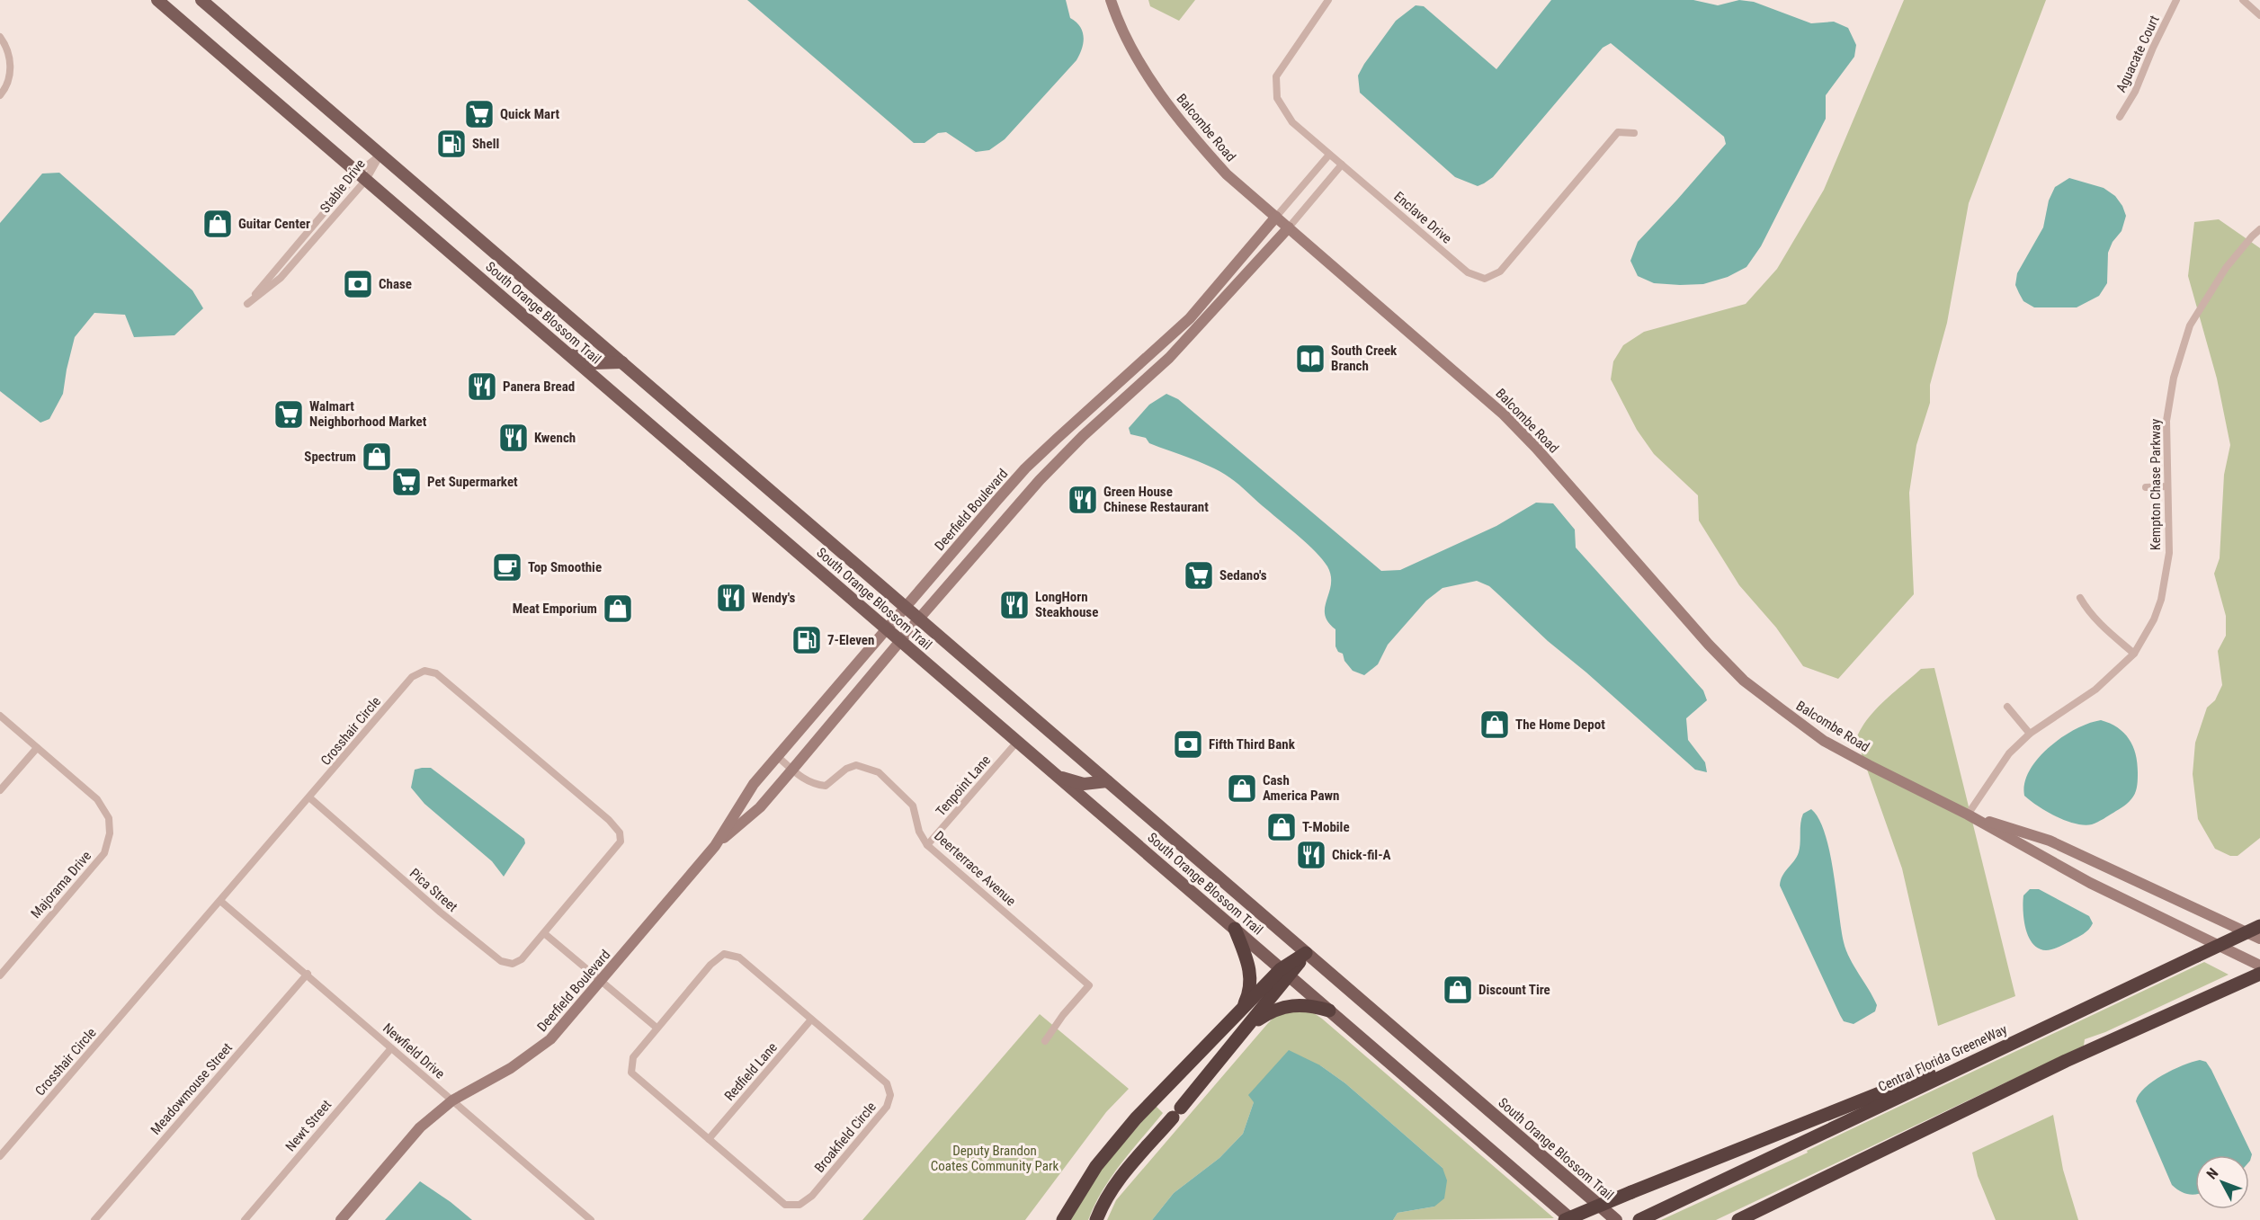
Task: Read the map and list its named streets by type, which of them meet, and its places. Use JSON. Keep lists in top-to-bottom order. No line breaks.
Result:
{"streets":{"highway":["Central Florida GreeneWay"],"main road":["South Orange Blossom Trail"],"street":["Aguacate Court","Balcombe Road","Stable Drive","Enclave Drive","Kempton Chase Parkway","Deerfield Boulevard","Crosshair Circle","Tenpoint Lane","Deerterrace Avenue","Majorama Drive","Pica Street","Newfield Drive","Redfield Lane","Meadowmouse Street","Newt Street","Broakfield Circle"]},"crossings":[["Balcombe Road","Kempton Chase Parkway"],["Balcombe Road","Deerfield Boulevard"],["Stable Drive","South Orange Blossom Trail"],["South Orange Blossom Trail","Deerfield Boulevard"],["South Orange Blossom Trail","Tenpoint Lane"],["Deerfield Boulevard","Deerterrace Avenue"],["Deerfield Boulevard","Newfield Drive"],["Crosshair Circle","Pica Street"],["Crosshair Circle","Newfield Drive"],["Tenpoint Lane","Deerterrace Avenue"],["Newfield Drive","Meadowmouse Street"],["Newfield Drive","Newt Street"],["Redfield Lane","Broakfield Circle"]],"parks":["Deputy Brandon Coates Community Park"],"places":{"supermarket":["Quick Mart","Walmart Neighborhood Market","Pet Supermarket","Sedano's"],"fuel station":["Shell","7-Eleven"],"shop":["Guitar Center","Spectrum","Meat Emporium","The Home Depot","Cash America Pawn","T-Mobile","Discount Tire"],"bank":["Chase","Fifth Third Bank"],"library":["South Creek Branch"],"restaurant":["Panera Bread","Kwench","Green House Chinese Restaurant","Wendy's","LongHorn Steakhouse","Chick-fil-A"],"cafe":["Top Smoothie"]},"north":"top left"}
